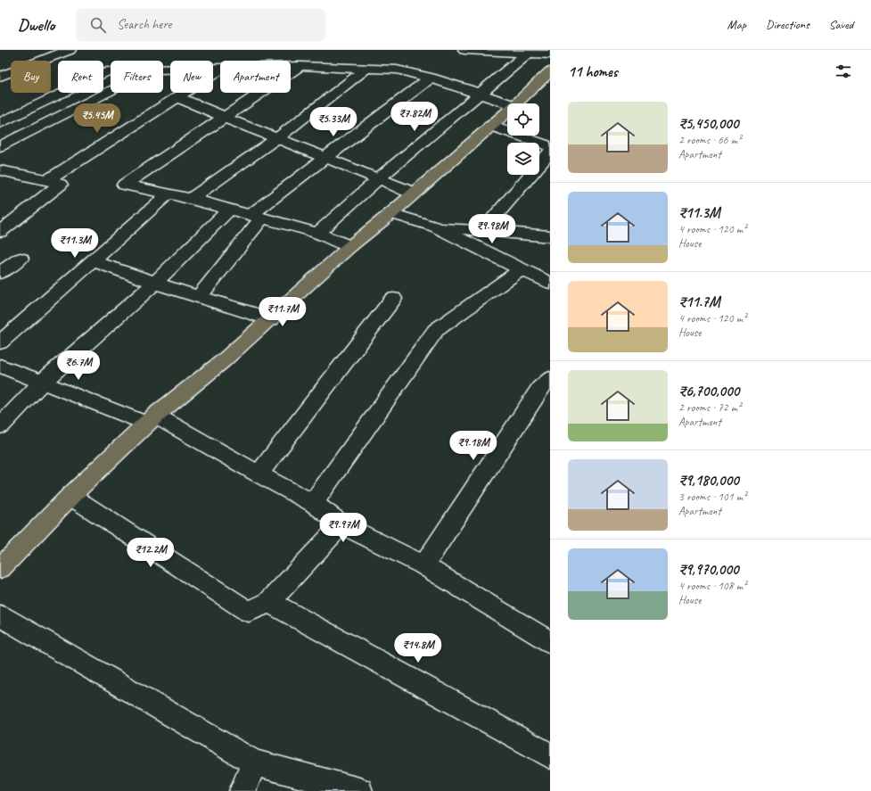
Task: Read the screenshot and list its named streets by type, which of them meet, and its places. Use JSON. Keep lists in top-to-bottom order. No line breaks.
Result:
{"page":{"header":"Dwello","search":"Search here","nav":["Map","Directions","Saved"],"heading":"11 homes","chip":["Buy","Rent","Filters","New","Apartment"],"list":[{"name":"₹5,450,000","note":"2 rooms · 66 m² · Apartment"},{"name":"₹11.3M","note":"4 rooms · 120 m² · House"},{"name":"₹11.7M","note":"4 rooms · 120 m² · House"},{"name":"₹6,700,000","note":"2 rooms · 72 m² · Apartment"},{"name":"₹9,180,000","note":"3 rooms · 101 m² · Apartment"},{"name":"₹9,970,000","note":"4 rooms · 108 m² · House"}],"price":["₹7.82M","₹5.45M","₹5.33M","₹9.98M","₹11.3M","₹11.7M","₹6.7M","₹9.18M","₹9.97M","₹12.2M","₹14.8M"]}}
